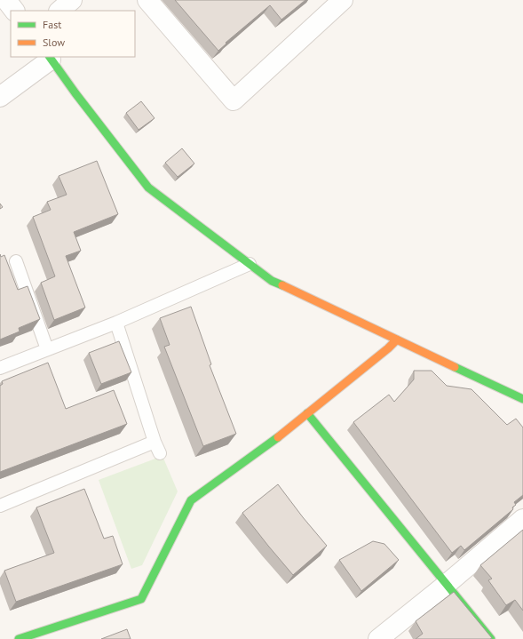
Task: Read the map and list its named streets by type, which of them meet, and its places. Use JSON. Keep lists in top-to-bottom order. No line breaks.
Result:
{"legend":["Fast","Slow"]}
